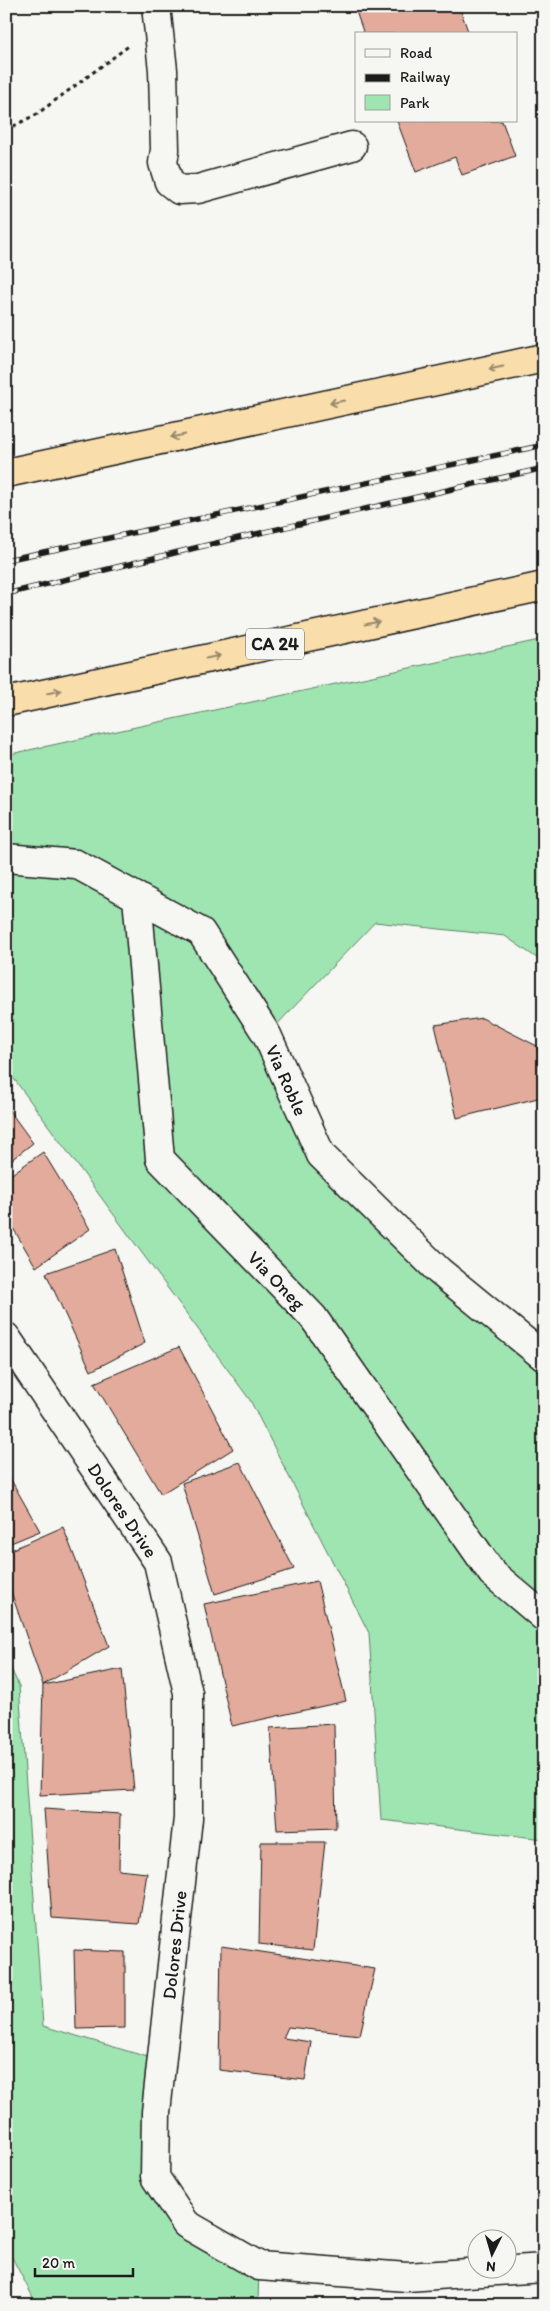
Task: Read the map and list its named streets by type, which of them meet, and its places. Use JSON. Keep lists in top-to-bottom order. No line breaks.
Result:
{"streets":{"highway":["CA 24"],"street":["Via Roble","Via Oneg","Dolores Drive"]},"crossings":[["Via Roble","Via Oneg"]],"legend":["Road","Railway","Park"],"scale_bar":"20 m","north":"bottom"}
